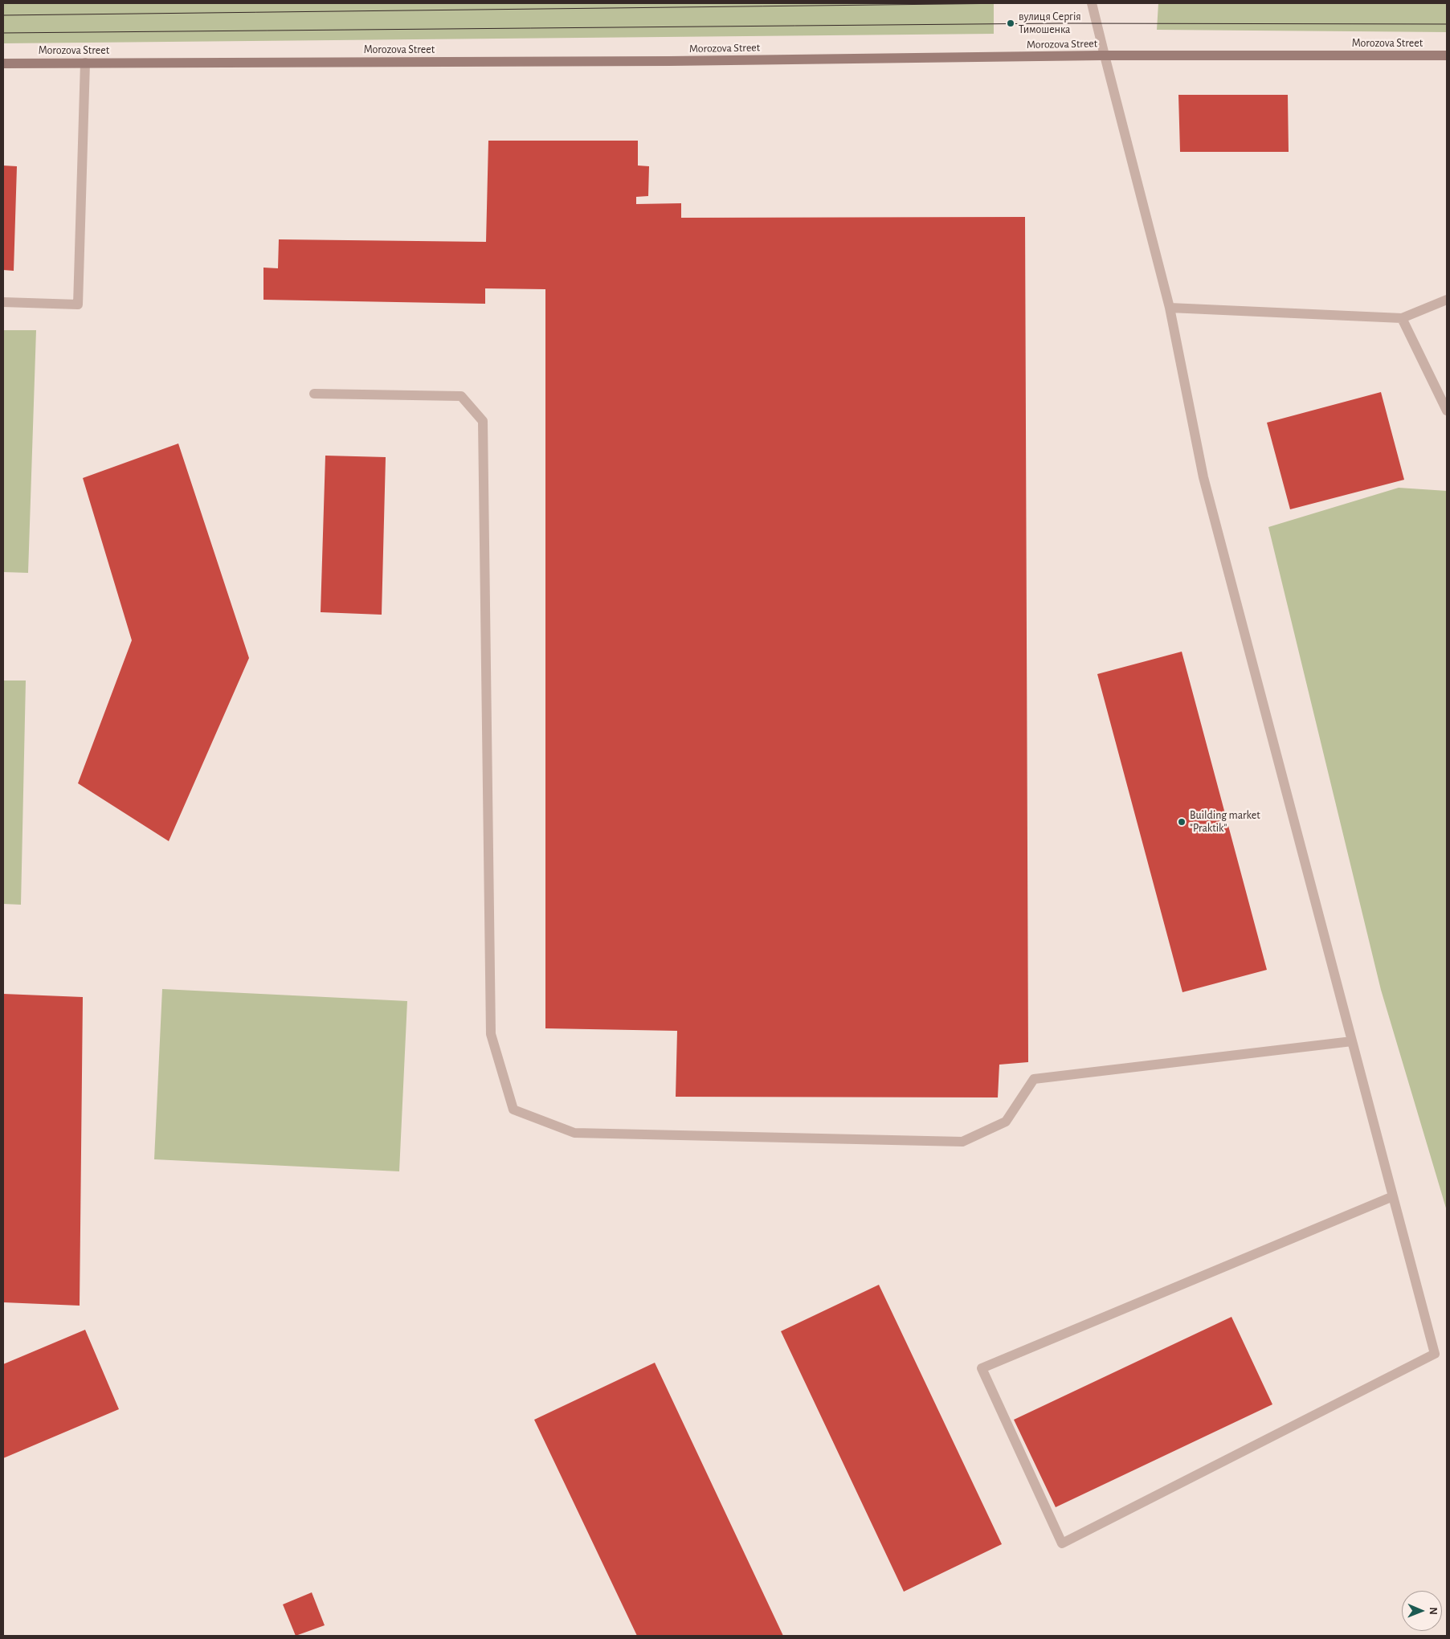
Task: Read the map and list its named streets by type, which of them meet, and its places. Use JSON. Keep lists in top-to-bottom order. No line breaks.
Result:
{"streets":{"main road":["Morozova Street"]},"places":["вулиця Сергія Тимошенка","Building market \"Praktik\""],"north":"right"}
